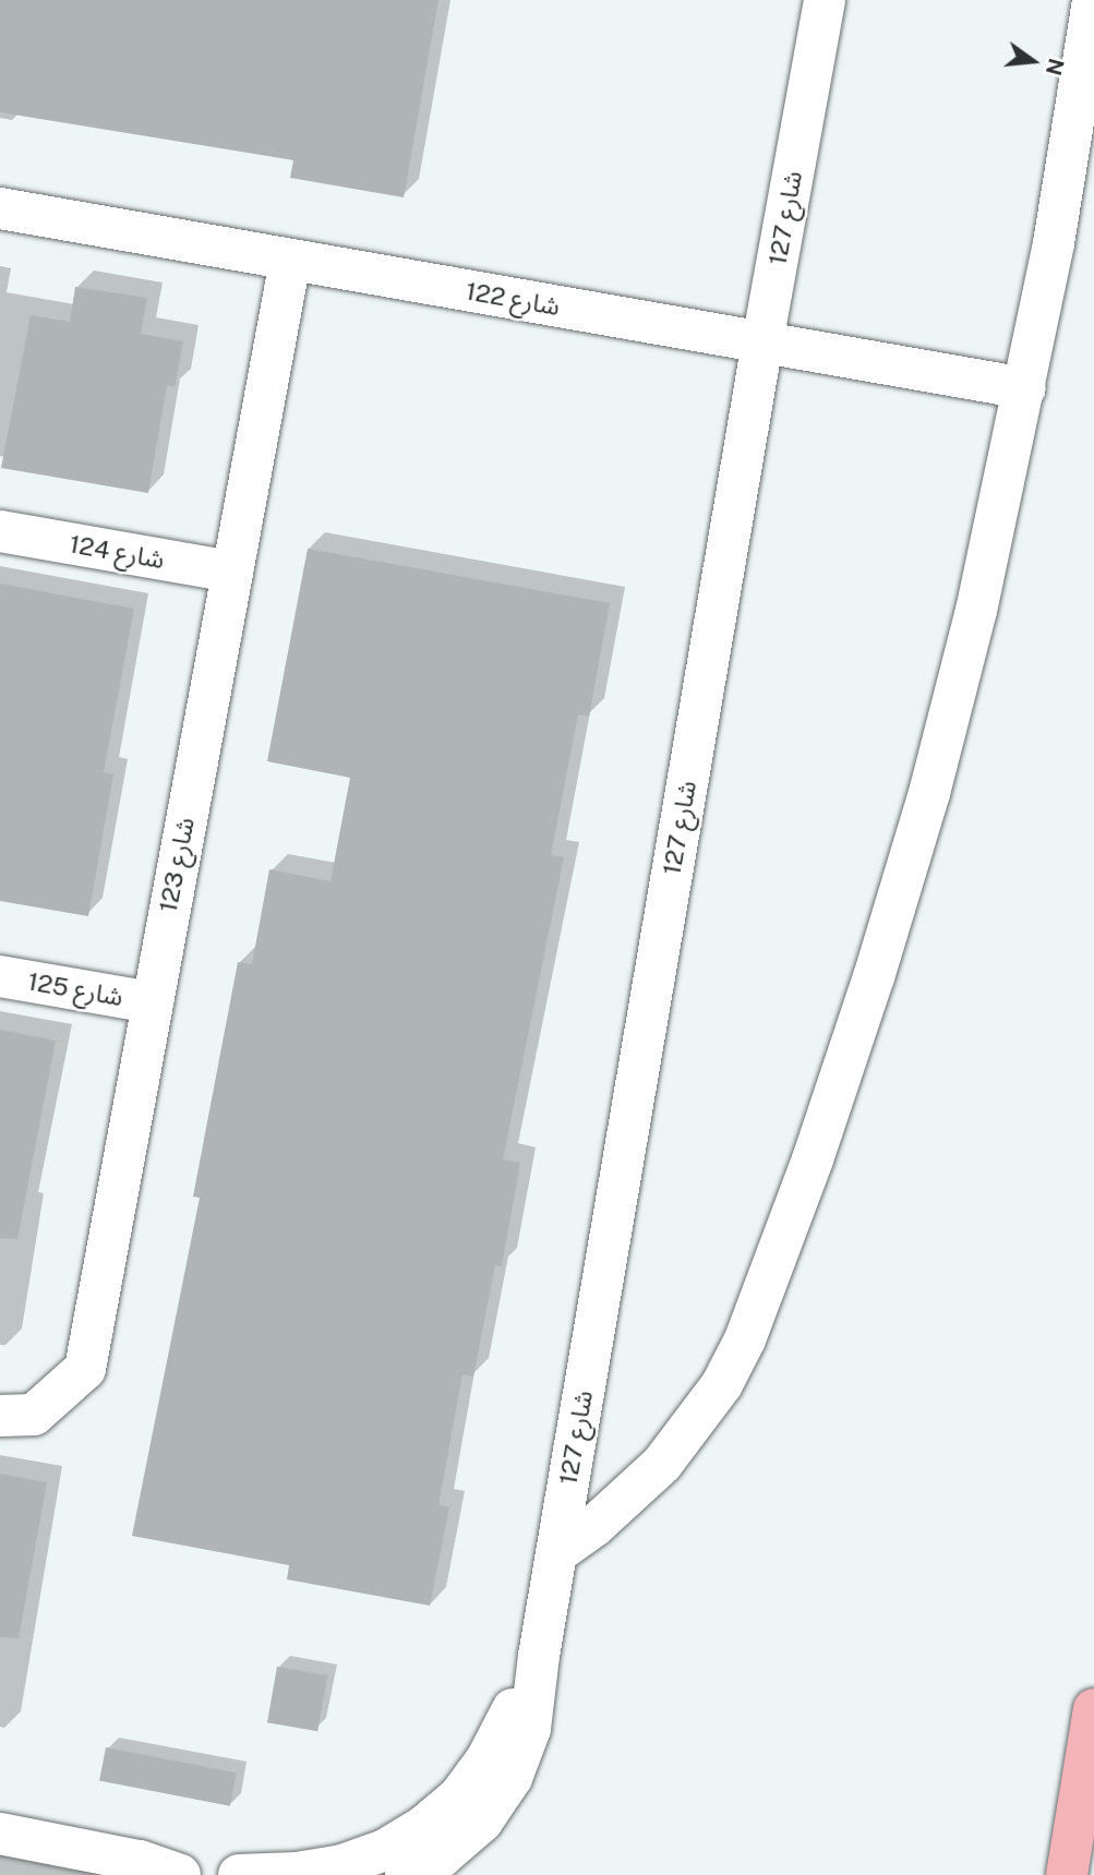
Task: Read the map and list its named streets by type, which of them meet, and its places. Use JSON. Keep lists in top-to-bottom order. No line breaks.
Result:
{"streets":{"street":["شارع 127","شارع 122","شارع 124","شارع 123","شارع 125"]},"crossings":[["شارع 127","شارع 122"],["شارع 122","شارع 123"],["شارع 124","شارع 123"],["شارع 123","شارع 125"]],"north":"right"}
